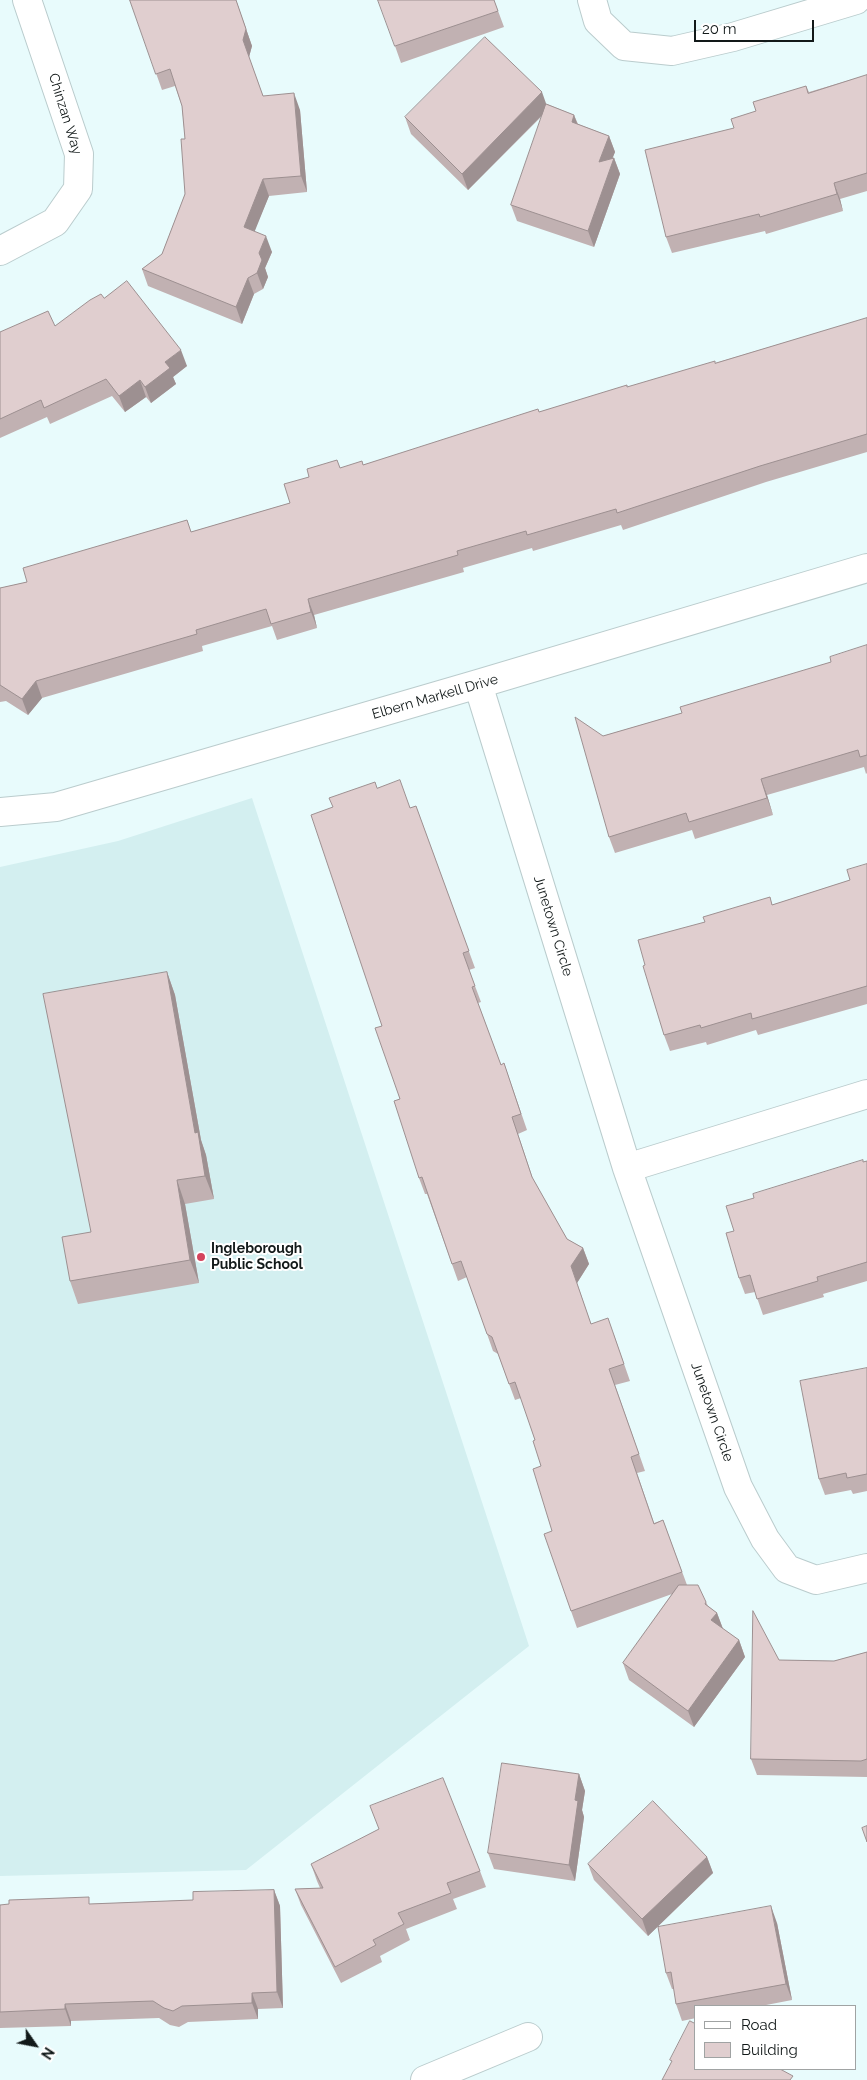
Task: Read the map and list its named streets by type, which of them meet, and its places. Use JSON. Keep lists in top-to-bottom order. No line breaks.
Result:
{"streets":{"street":["Chinzan Way","Elbern Markell Drive","Junetown Circle"]},"crossings":[["Elbern Markell Drive","Junetown Circle"]],"places":["Ingleborough Public School"],"legend":["Road","Building"],"scale_bar":"20 m","north":"bottom right"}
